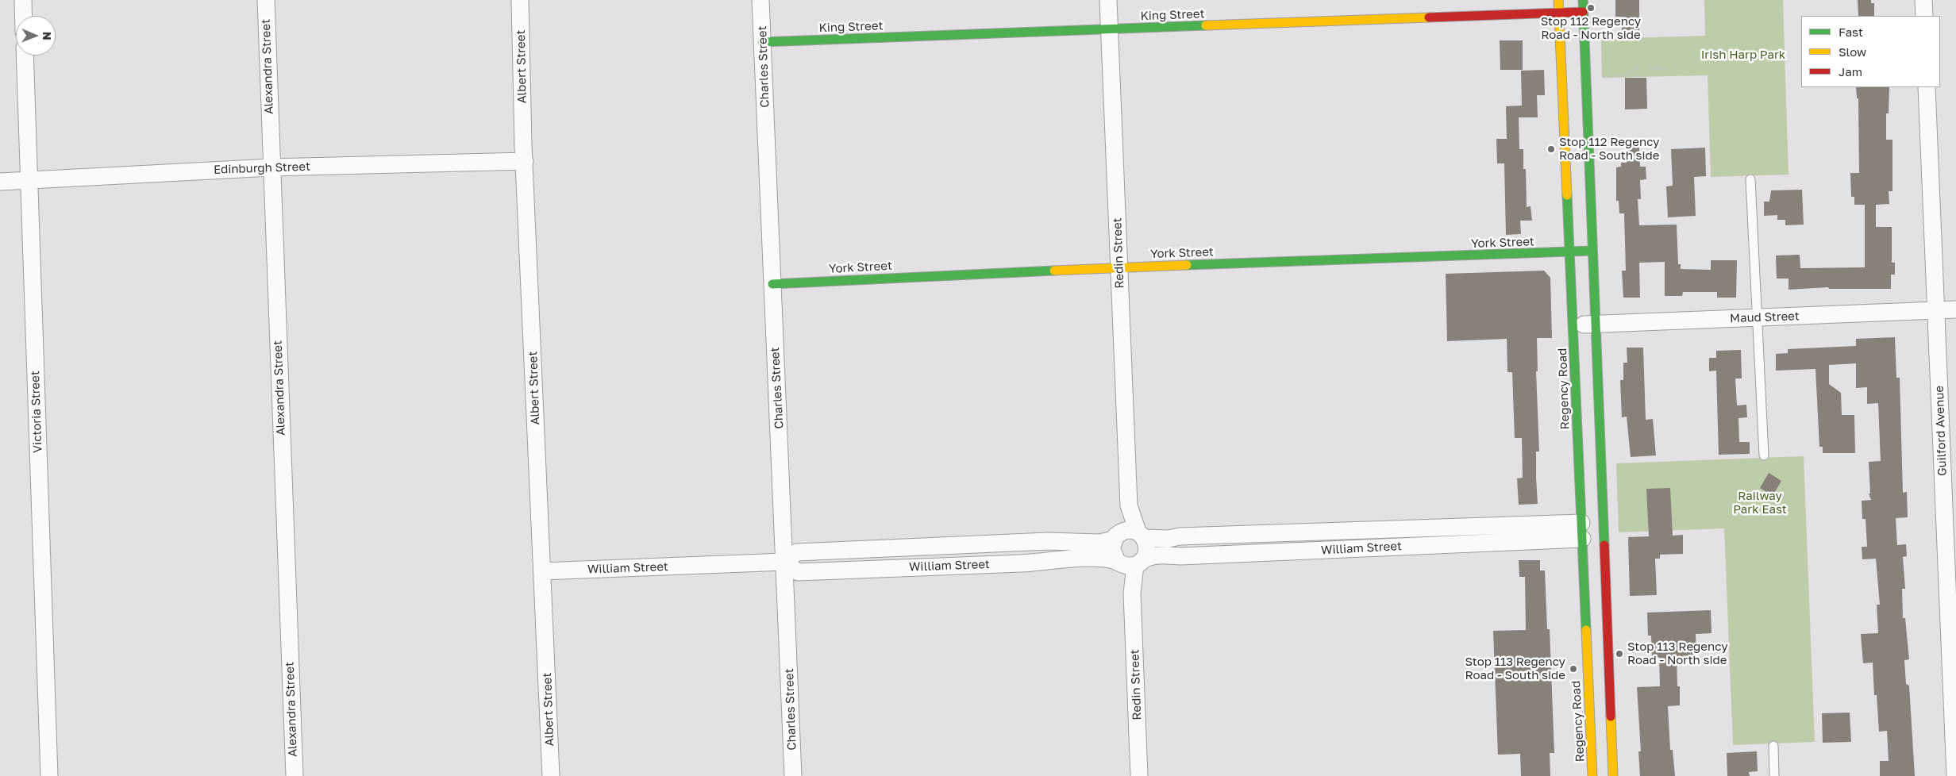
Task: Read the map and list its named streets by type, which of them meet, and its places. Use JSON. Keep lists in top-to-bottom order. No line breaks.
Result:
{"streets":{"street":["King Street","Alexandra Street","Albert Street","Charles Street","Edinburgh Street","York Street","Redin Street","Maud Street","Regency Road","Victoria Street","Guilford Avenue","William Street"]},"crossings":[["King Street","Charles Street"],["King Street","Redin Street"],["King Street","Regency Road"],["Alexandra Street","Edinburgh Street"],["Albert Street","Edinburgh Street"],["Albert Street","William Street"],["Charles Street","York Street"],["Charles Street","William Street"],["Edinburgh Street","Victoria Street"],["York Street","Redin Street"],["York Street","Regency Road"],["Redin Street","William Street"],["Maud Street","Regency Road"],["Maud Street","Guilford Avenue"],["Regency Road","William Street"]],"parks":["Irish Harp Park","Railway Park East"],"places":["Stop 112 Regency Road - North side","Stop 112 Regency Road - South side","Stop 113 Regency Road - North side","Stop 113 Regency Road - South side"],"legend":["Fast","Slow","Jam"],"north":"right"}
